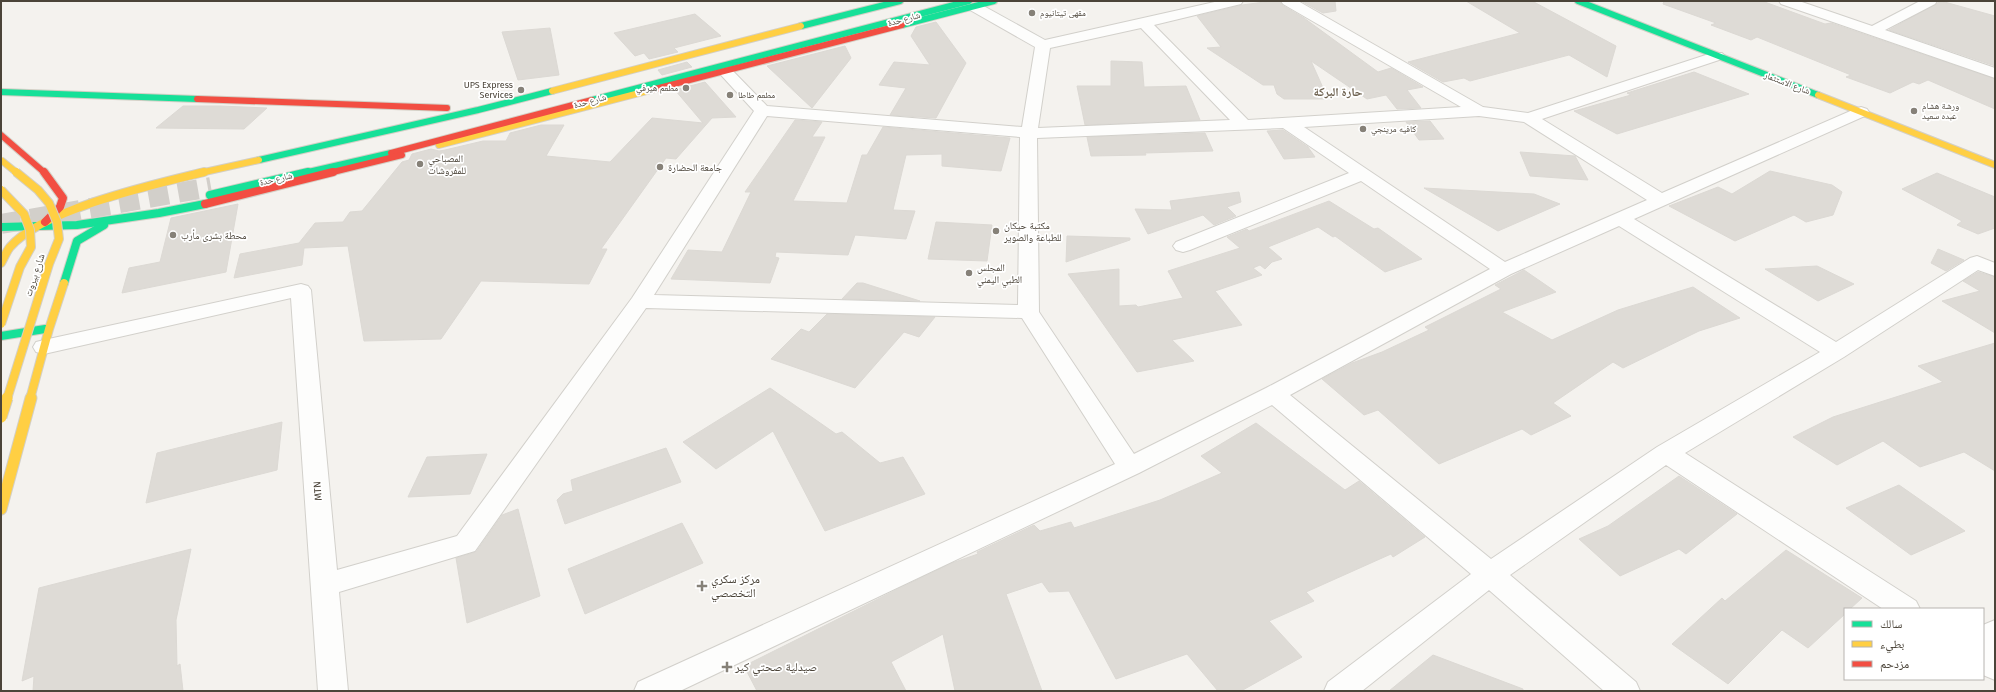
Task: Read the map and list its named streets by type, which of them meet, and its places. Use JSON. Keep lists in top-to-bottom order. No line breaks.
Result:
{"streets":{"street":["شارع حدة","شارع الاستثمار","شارع بيروت","MTN"]},"districts":["حارة البركة"],"places":{"other":["مقهى تيتانيوم","مطعم هيرفي","UPS Express Services","مطعم طاطا","ورشة هشام عبده سعيد","كافيه مرينجي","المصباحي للمفروشات","جامعة الحضارة","مكتبة حيكان للطباعة والصوير","محطة بشرى مأرب","المجلس الطبي اليمني"],"health":["مركز سكري التخصصي","صيدلية صحتي كير"]},"legend":["سالك","بطيء","مزدحم"]}
